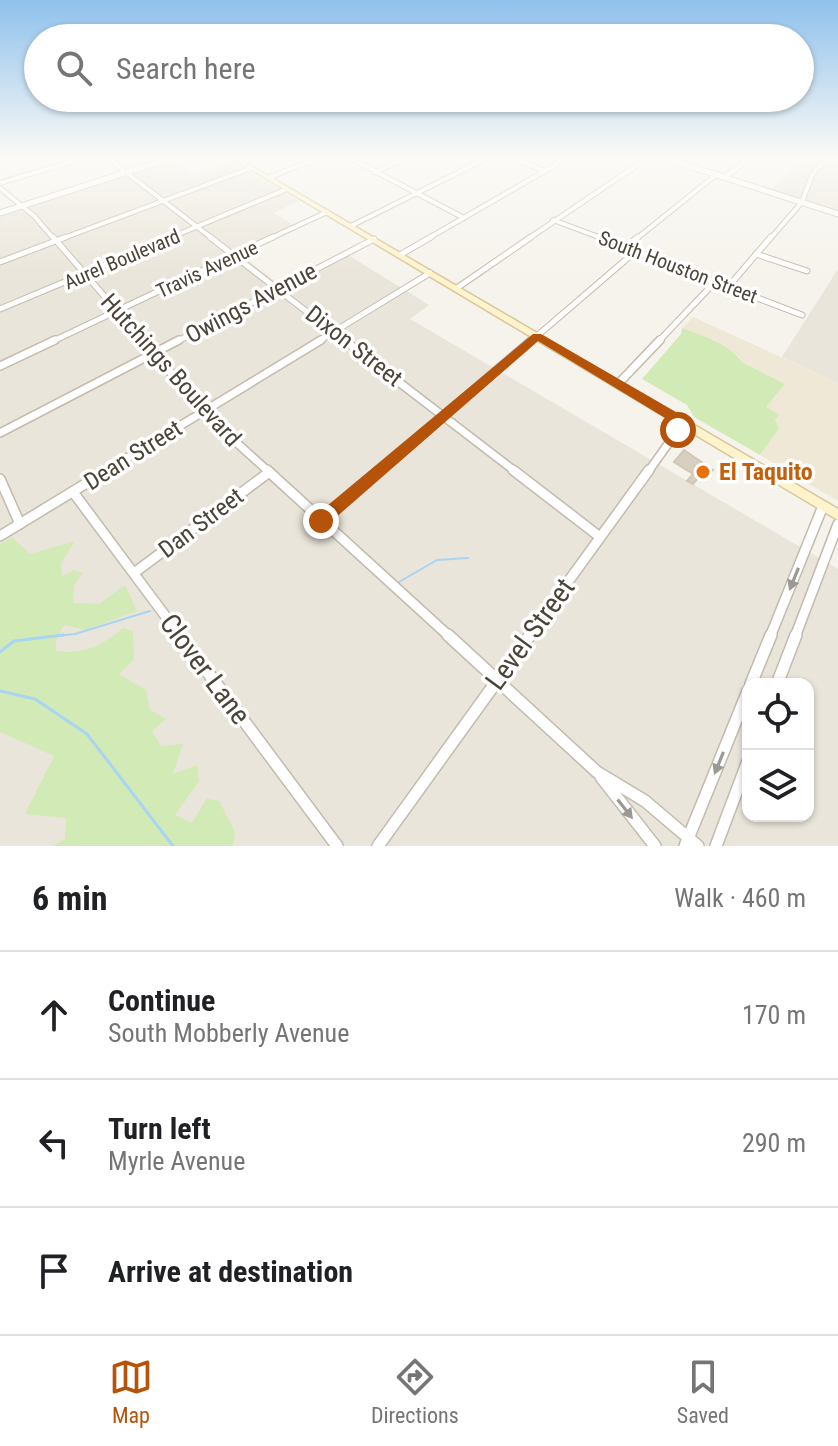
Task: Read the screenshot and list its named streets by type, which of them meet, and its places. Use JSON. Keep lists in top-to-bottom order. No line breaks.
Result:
{"streets":{"street":["Aurel Boulevard","South Houston Street","Travis Avenue","Owings Avenue","Dixon Street","Hutchings Boulevard","Dean Street","Dan Street","Level Street","Clover Lane"]},"crossings":[["Aurel Boulevard","Dixon Street"],["Aurel Boulevard","Hutchings Boulevard"],["Travis Avenue","Dixon Street"],["Travis Avenue","Hutchings Boulevard"],["Owings Avenue","Dixon Street"],["Owings Avenue","Hutchings Boulevard"],["Dixon Street","Dean Street"],["Dixon Street","Level Street"],["Hutchings Boulevard","Dean Street"],["Hutchings Boulevard","Dan Street"],["Hutchings Boulevard","Level Street"],["Dean Street","Clover Lane"],["Dan Street","Clover Lane"]],"places":["El Taquito"],"page":{"search":"Search here","heading":["6 min","Walk · 460 m"],"list":[["Continue","South Mobberly Avenue","170 m"],["Turn left","Myrle Avenue","290 m"],"Arrive at destination"],"nav":["Map","Directions","Saved"]}}
